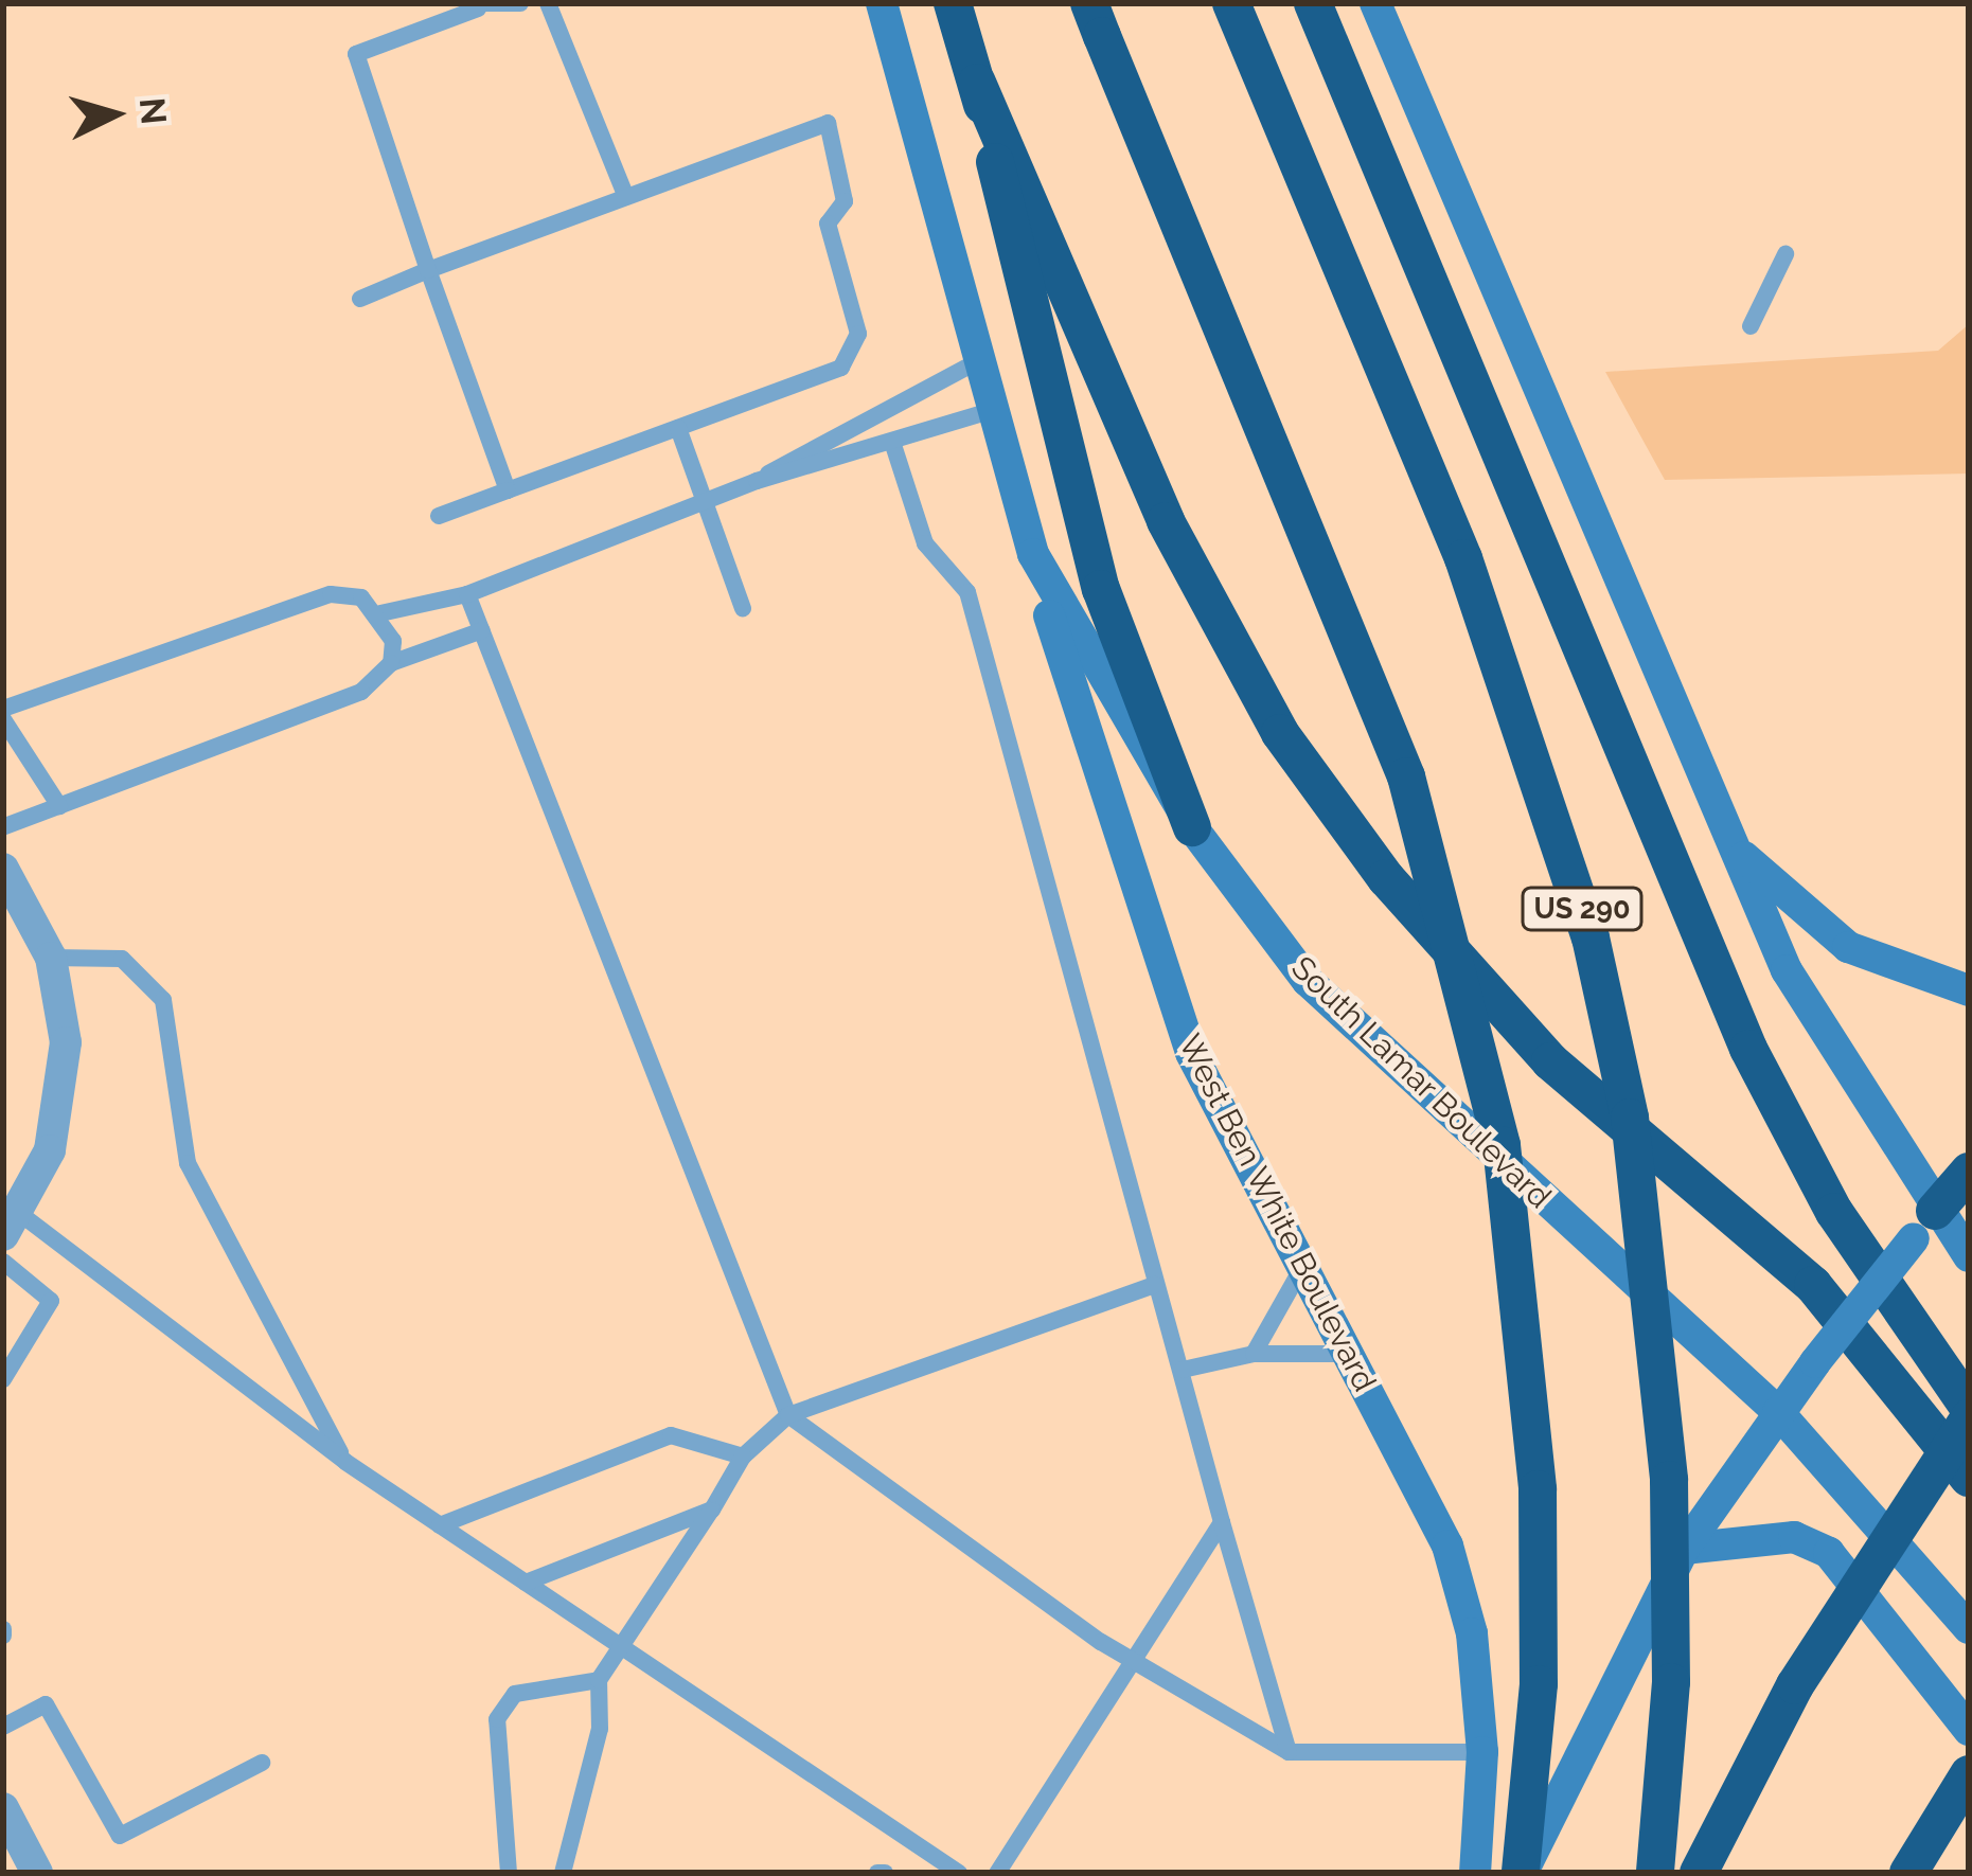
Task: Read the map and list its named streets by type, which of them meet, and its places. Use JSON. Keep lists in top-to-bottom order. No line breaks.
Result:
{"streets":{"highway":["US 290"],"main road":["South Lamar Boulevard","West Ben White Boulevard"]},"crossings":[["South Lamar Boulevard","West Ben White Boulevard"]],"north":"right"}
